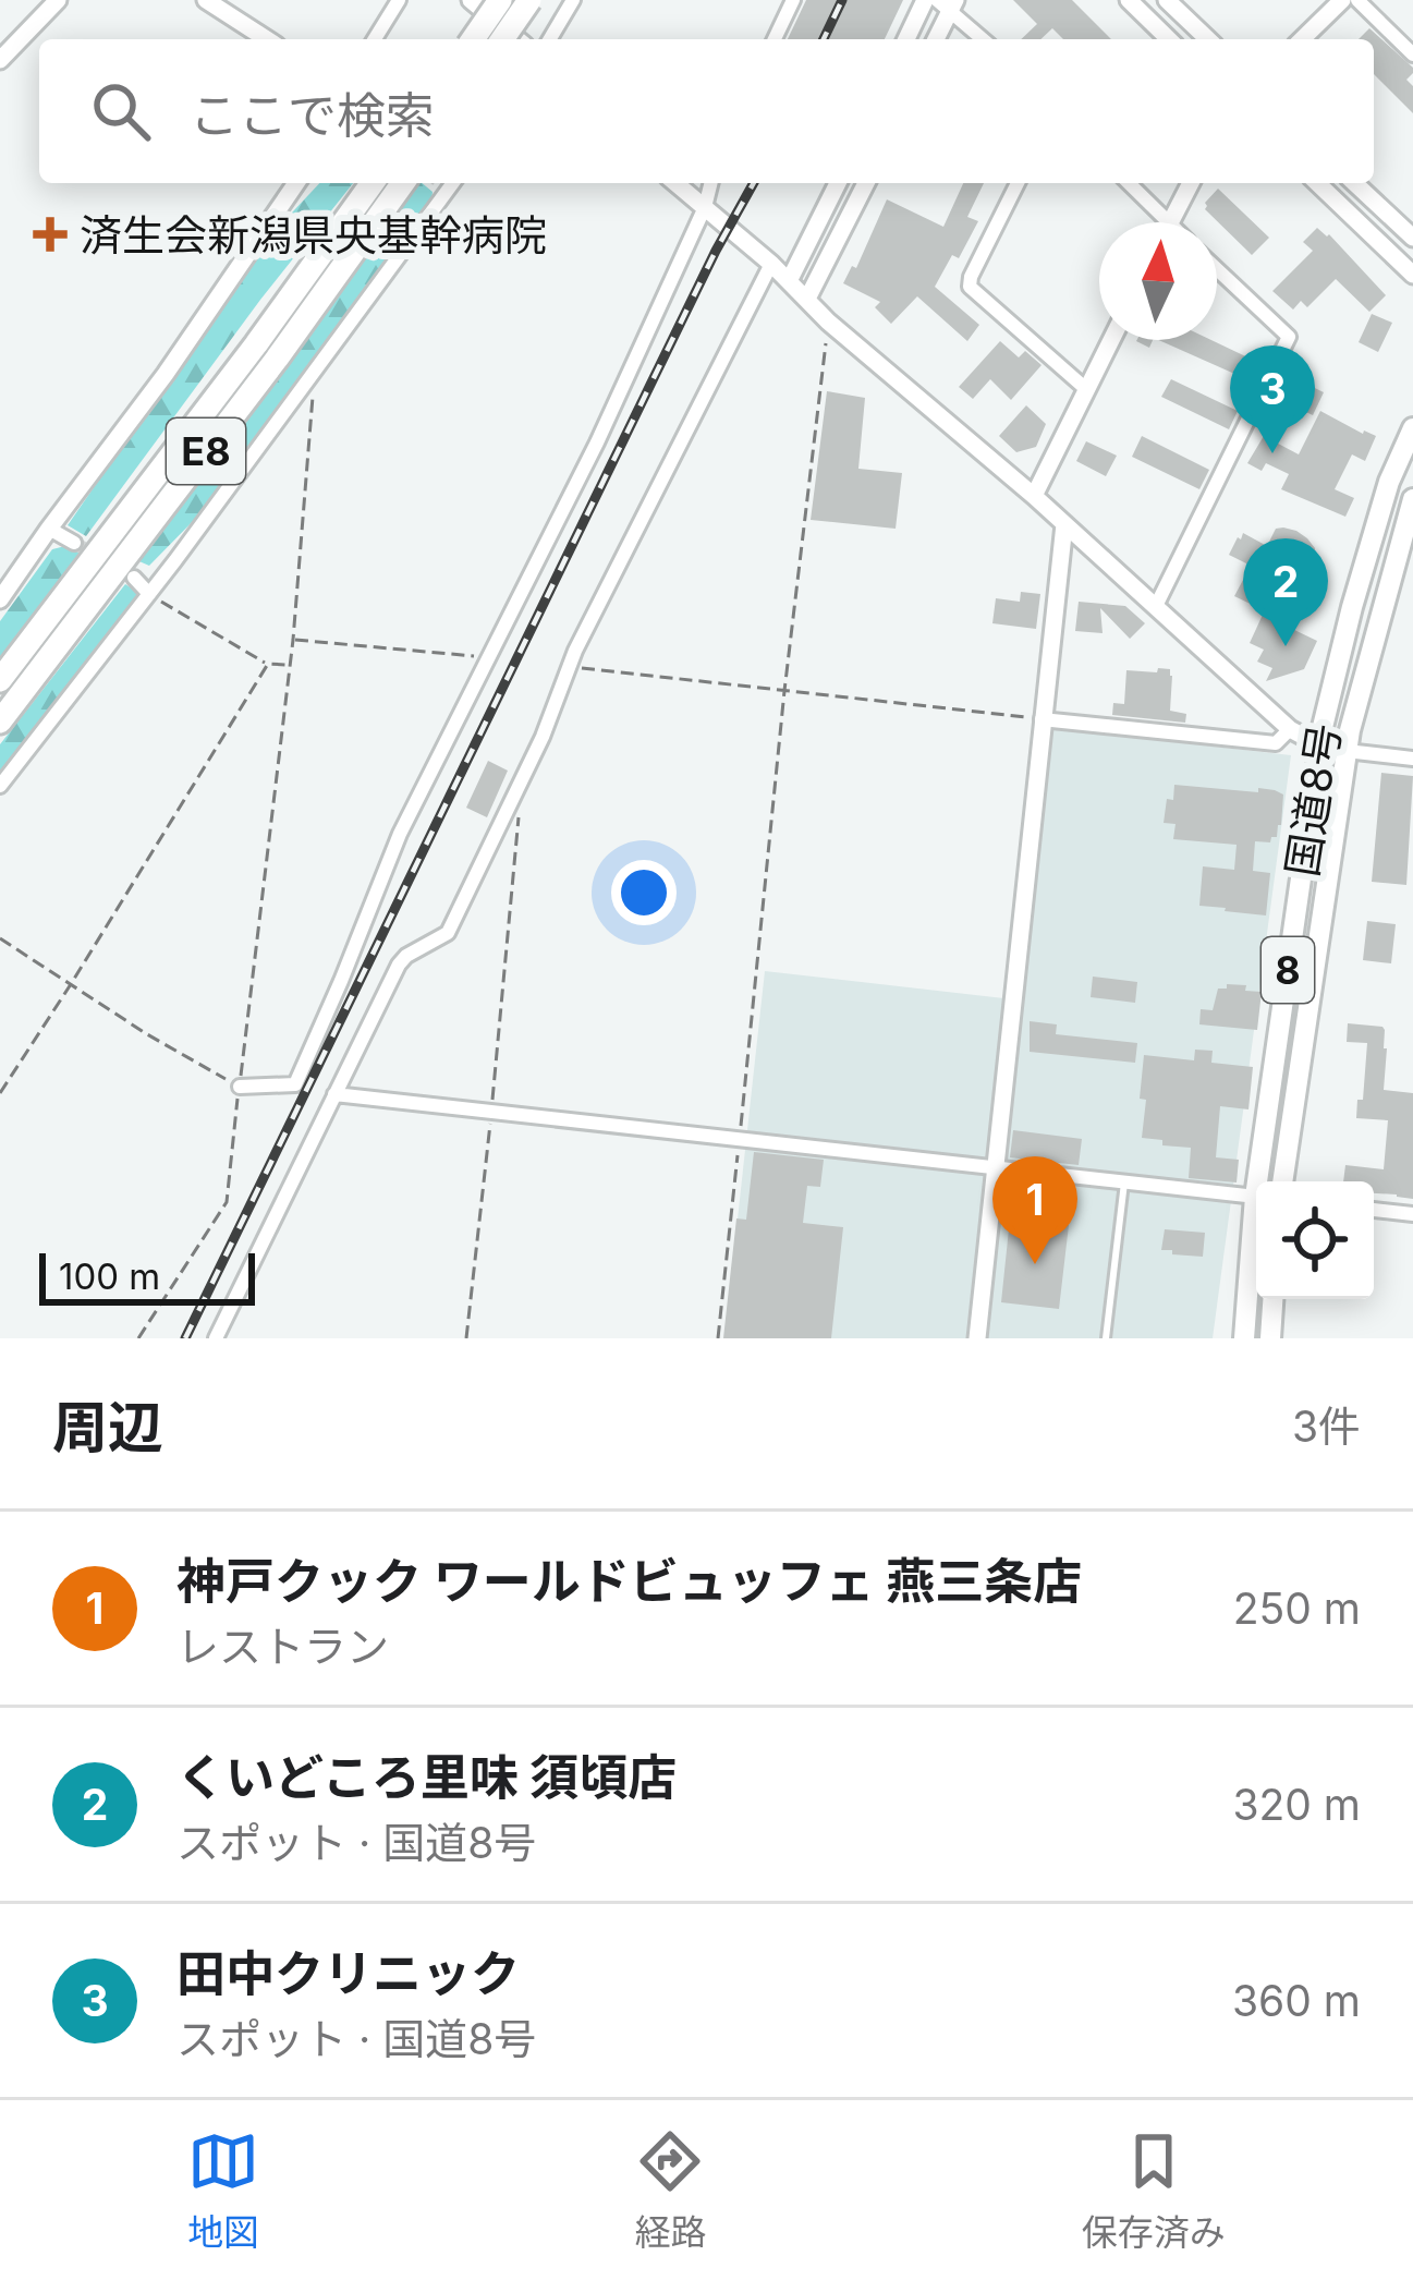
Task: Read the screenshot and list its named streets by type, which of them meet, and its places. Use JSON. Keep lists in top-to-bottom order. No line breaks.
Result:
{"streets":{"highway":["E8","国道8号","8"]},"places":{"health":["済生会新潟県央基幹病院"]},"scale_bar":"100 m","north":"top","page":{"search":"ここで検索","pins":["3","2","1"],"scale":"100 m","heading":["周辺","3件"],"list":[{"mark":"1","name":"神戸クック ワールドビュッフェ 燕三条店","note":"レストラン","value":"250 m"},{"mark":"2","name":"くいどころ里味 須頃店","note":"スポット · 国道8号","value":"320 m"},{"mark":"3","name":"田中クリニック","note":"スポット · 国道8号","value":"360 m"}],"nav":["地図","経路","保存済み"]}}
